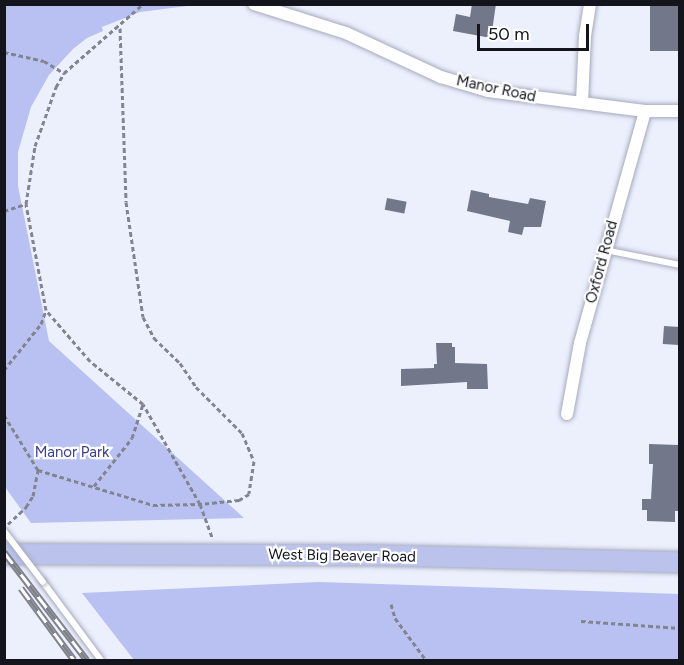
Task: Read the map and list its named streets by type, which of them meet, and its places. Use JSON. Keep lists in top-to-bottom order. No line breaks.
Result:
{"streets":{"main road":["West Big Beaver Road"],"street":["Manor Road","Oxford Road"]},"crossings":[["Manor Road","Oxford Road"]],"parks":["Manor Park"],"scale_bar":"50 m"}
